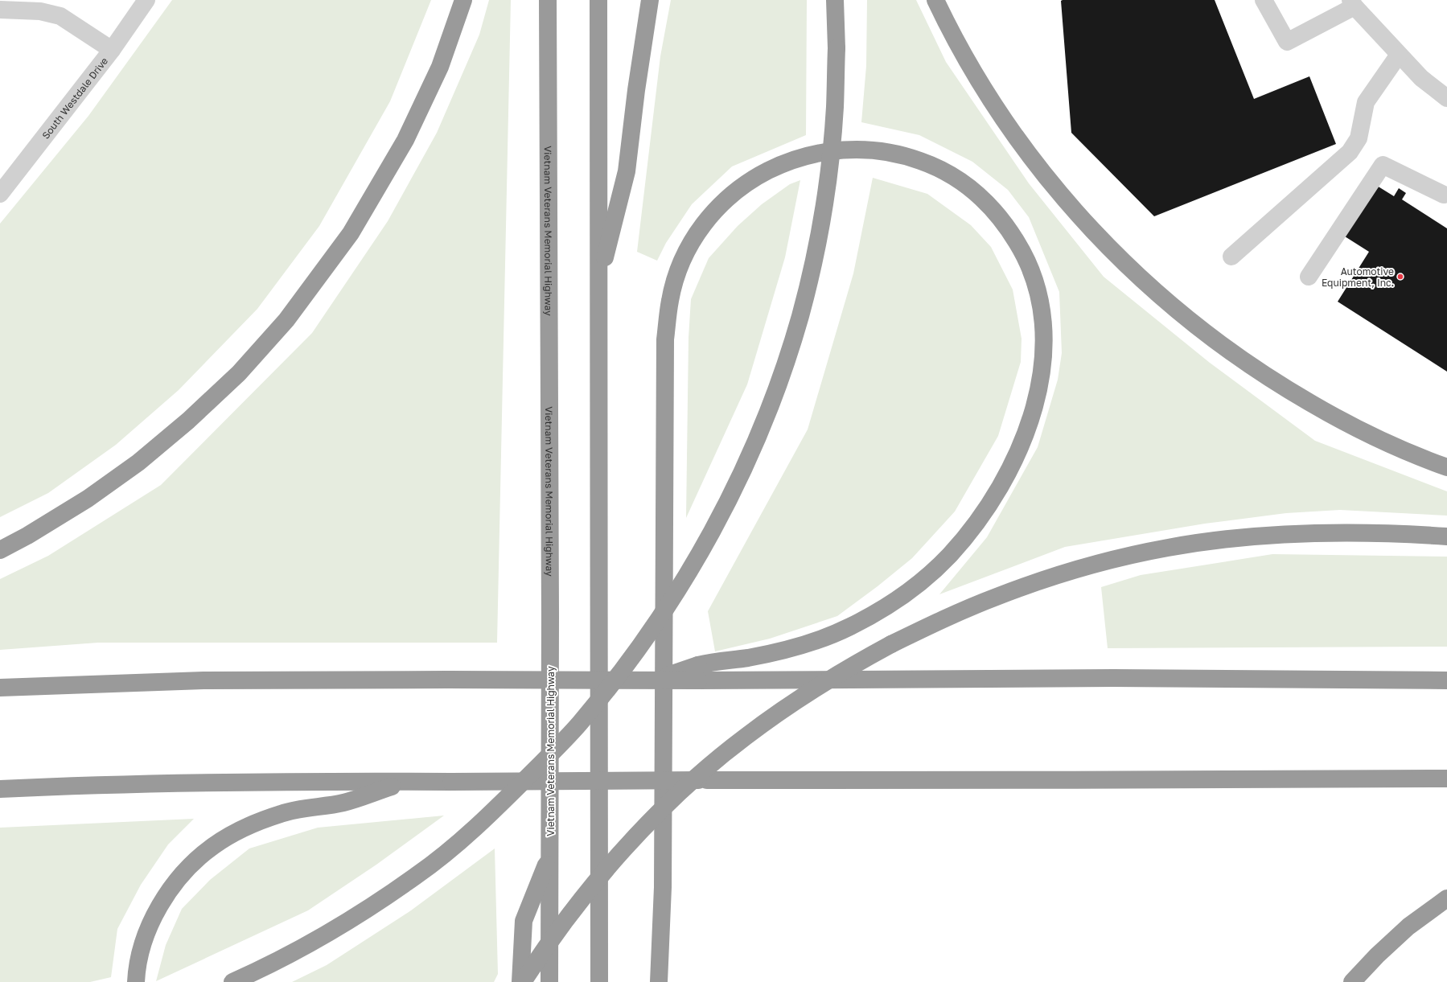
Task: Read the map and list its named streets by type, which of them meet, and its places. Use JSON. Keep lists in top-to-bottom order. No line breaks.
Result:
{"streets":{"highway":["Vietnam Veterans Memorial Highway"],"street":["South Westdale Drive"]},"places":["Automotive Equipment, Inc."]}
